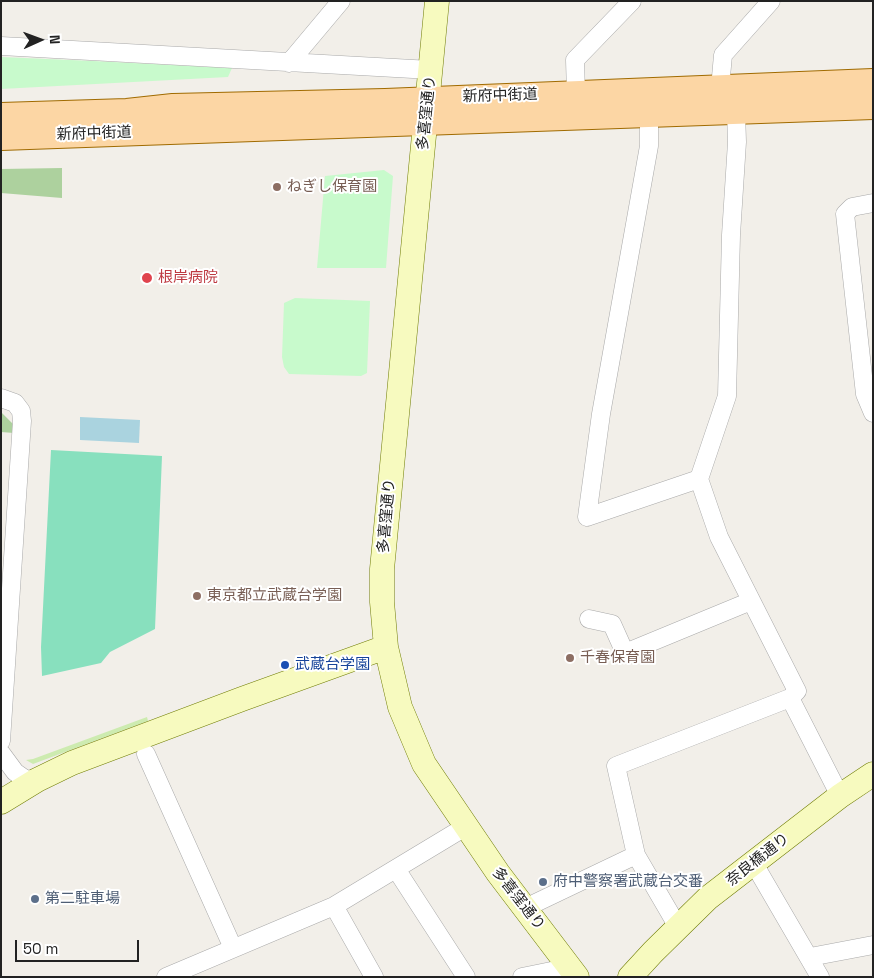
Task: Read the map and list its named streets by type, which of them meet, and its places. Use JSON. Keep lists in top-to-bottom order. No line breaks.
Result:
{"streets":{"main road":["新府中街道","多喜窪通り","奈良橋通り"]},"crossings":[["新府中街道","多喜窪通り"]],"places":["ねぎし保育園","根岸病院","東京都立武蔵台学園","千春保育園","武蔵台学園","府中警察署武蔵台交番","第二駐車場"],"scale_bar":"50 m","north":"right"}
